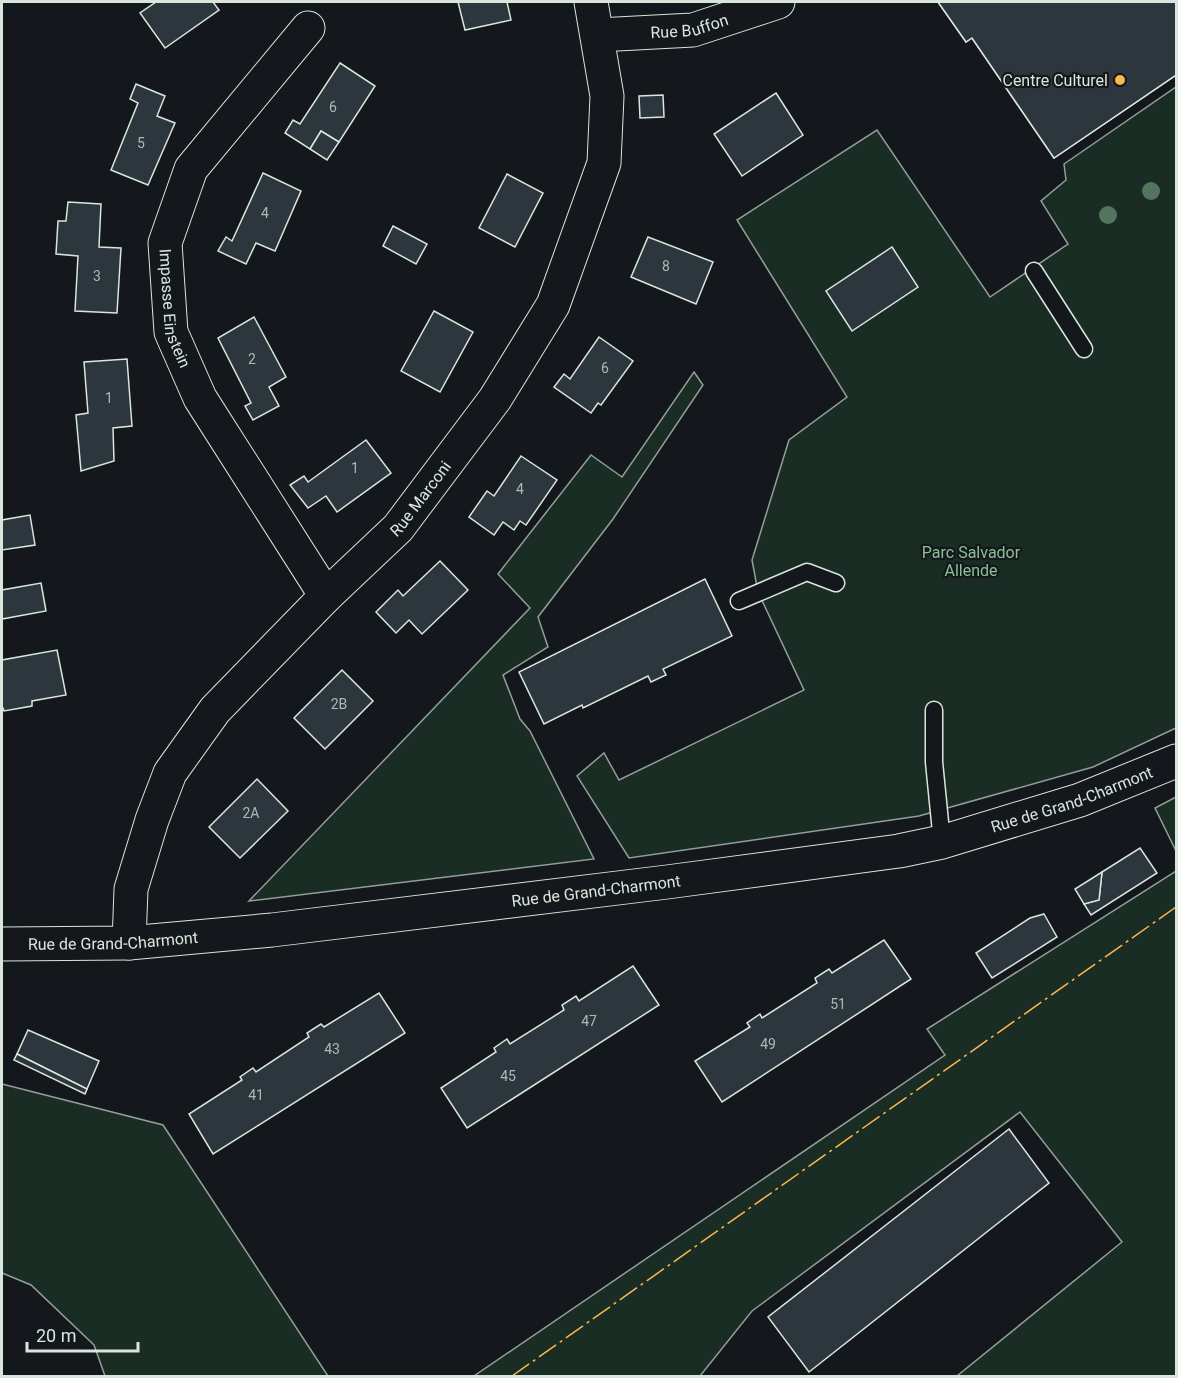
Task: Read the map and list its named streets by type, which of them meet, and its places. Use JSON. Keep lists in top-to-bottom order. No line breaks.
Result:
{"streets":{"street":["Rue Buffon","Impasse Einstein","Rue Marconi","Rue de Grand-Charmont"]},"crossings":[["Rue Buffon","Rue Marconi"],["Impasse Einstein","Rue Marconi"],["Rue Marconi","Rue de Grand-Charmont"]],"parks":["Parc Salvador Allende"],"places":["Centre Culturel"],"house_numbers":["6","5","4","8","3","2","6","1","1","4","2B","2A","51","47","49","43","45","41"],"scale_bar":"20 m"}
